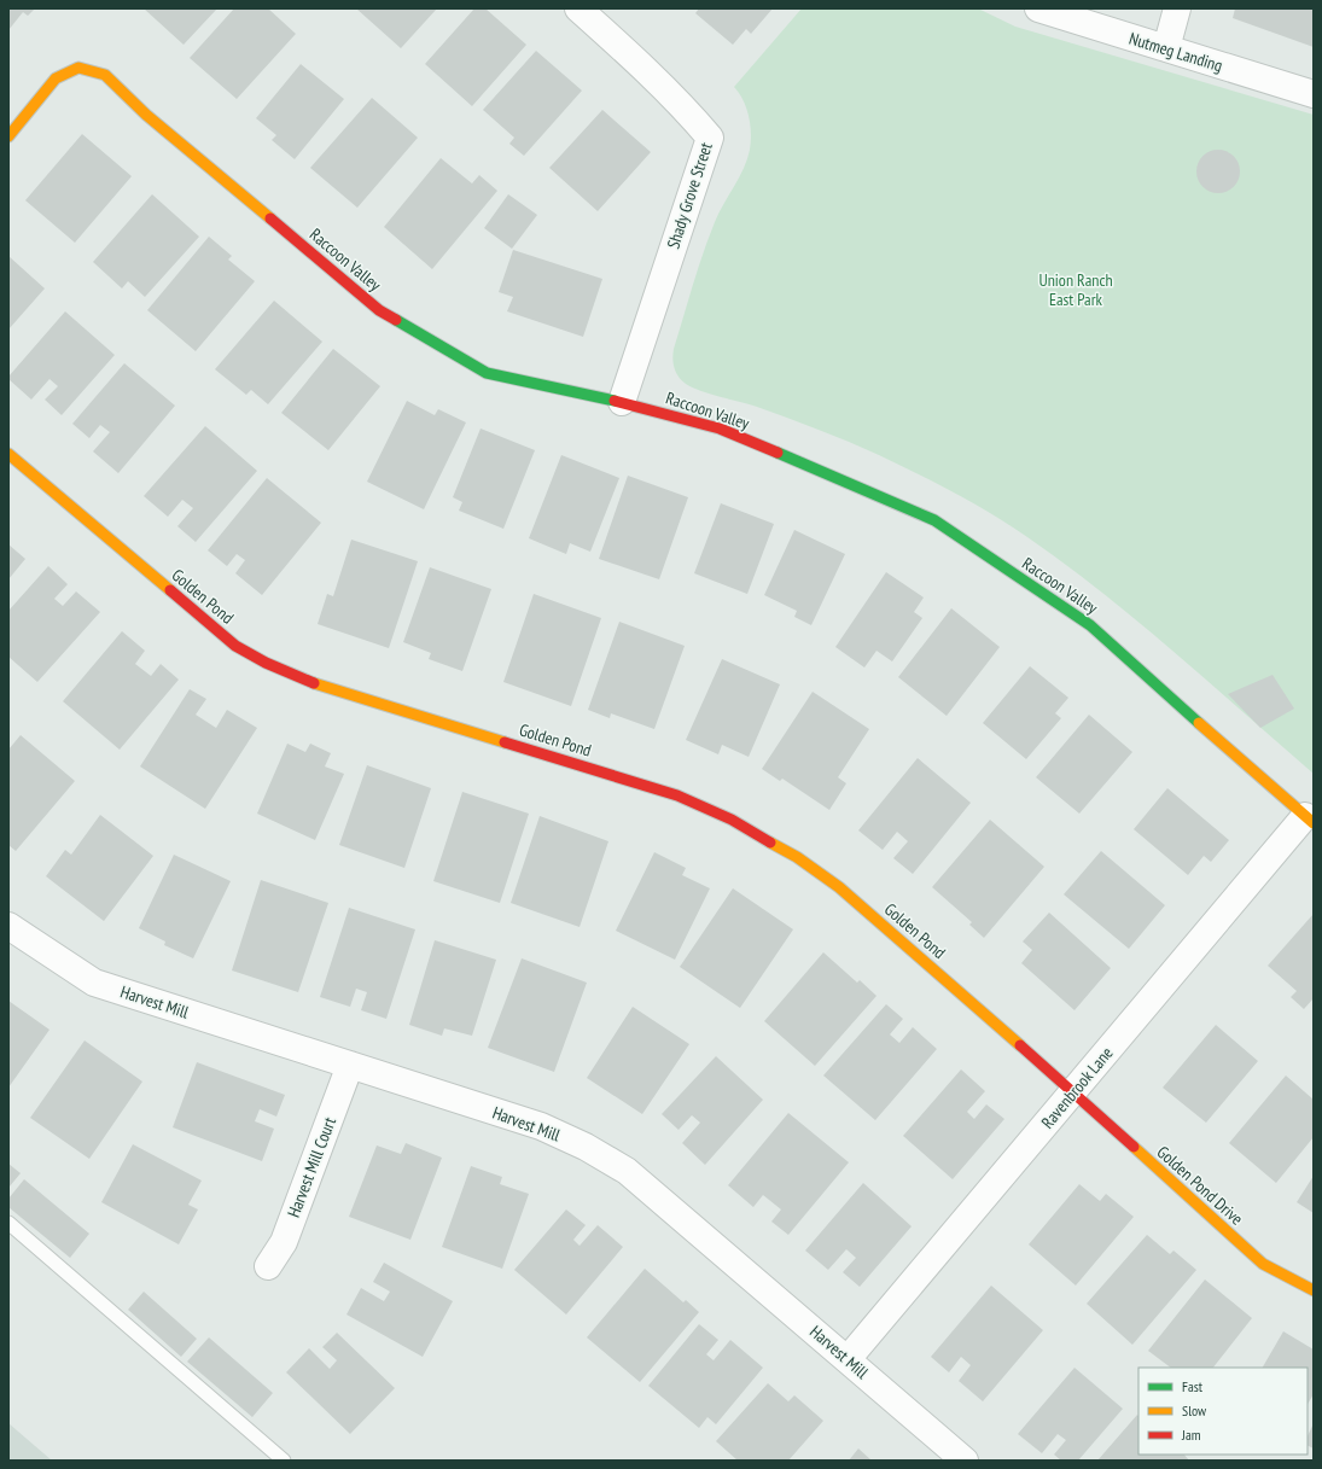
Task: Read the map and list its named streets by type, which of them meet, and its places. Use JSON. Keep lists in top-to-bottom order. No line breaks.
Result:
{"streets":{"street":["Nutmeg Landing","Shady Grove Street","Raccoon Valley","Golden Pond","Harvest Mill","Ravenbrook Lane","Harvest Mill Court","Golden Pond Drive"]},"crossings":[["Shady Grove Street","Raccoon Valley"],["Raccoon Valley","Ravenbrook Lane"],["Golden Pond","Ravenbrook Lane"],["Golden Pond","Golden Pond Drive"],["Harvest Mill","Ravenbrook Lane"],["Harvest Mill","Harvest Mill Court"],["Ravenbrook Lane","Golden Pond Drive"]],"parks":["Union Ranch East Park"],"legend":["Fast","Slow","Jam"]}
